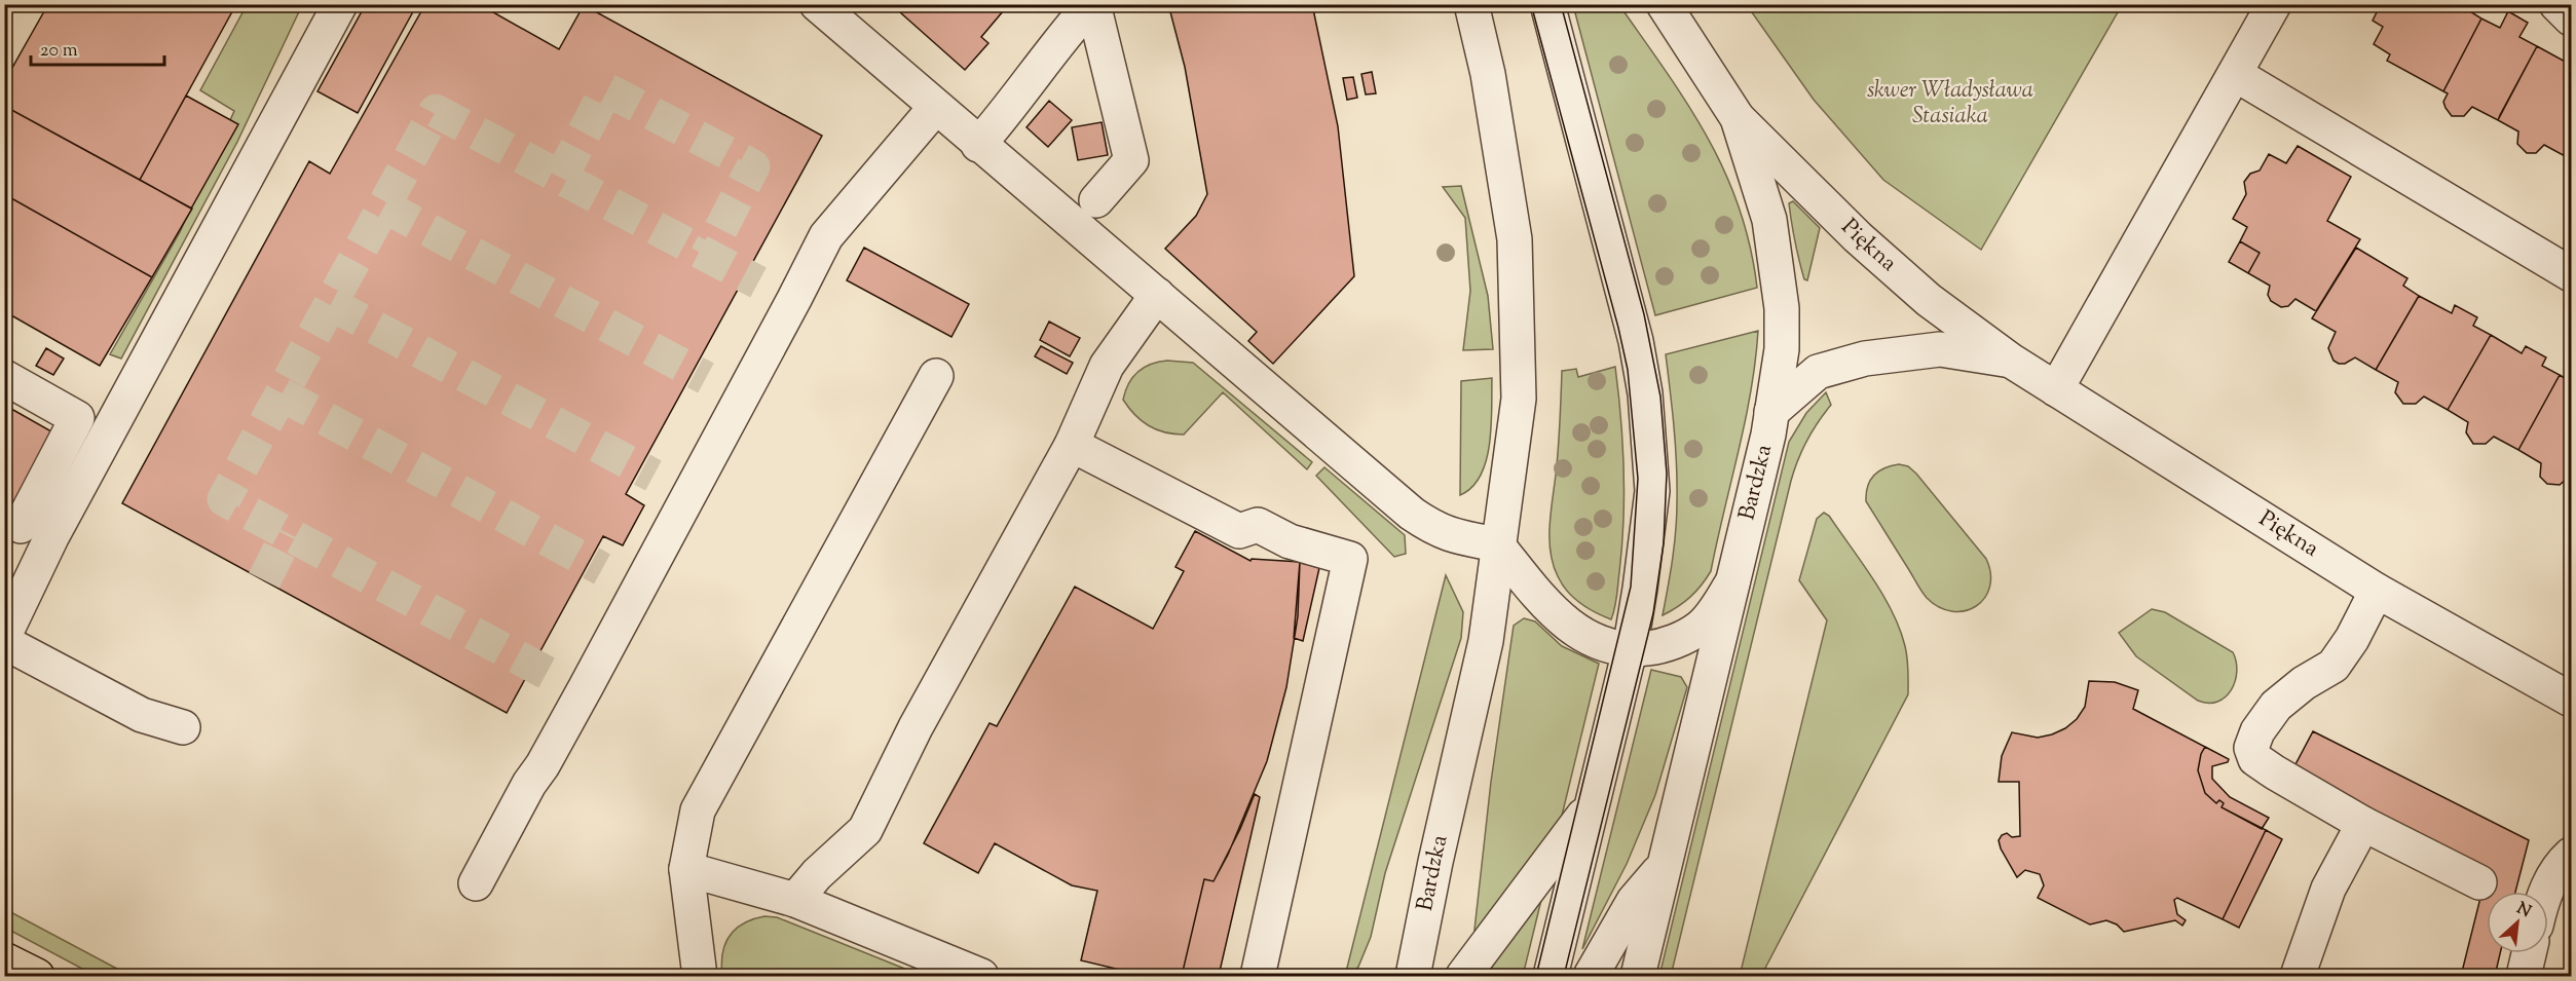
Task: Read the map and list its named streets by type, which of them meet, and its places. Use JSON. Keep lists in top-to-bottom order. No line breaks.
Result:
{"streets":{"street":["Piękna","Bardzka"]},"crossings":[["Piękna","Bardzka"]],"parks":["skwer Władysława Stasiaka"],"scale_bar":"20 m","north":"top right"}
